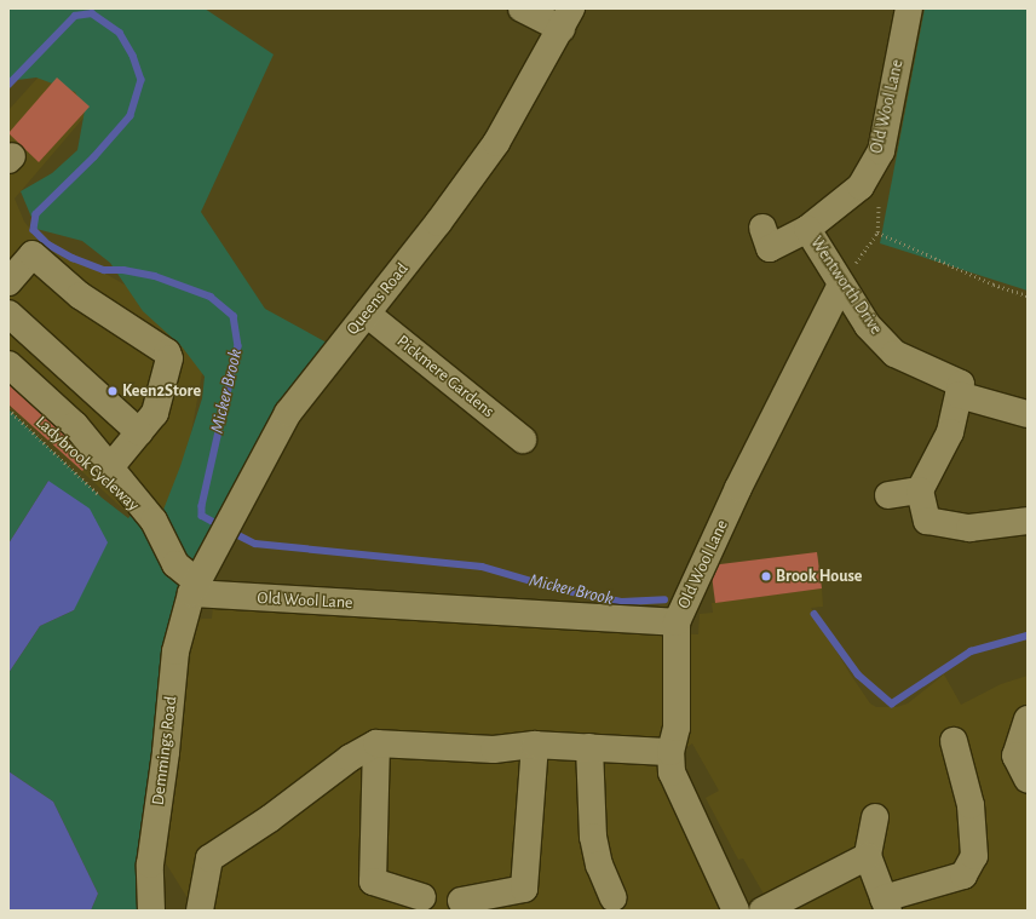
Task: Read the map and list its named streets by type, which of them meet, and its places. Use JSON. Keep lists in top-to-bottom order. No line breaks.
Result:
{"streets":{"street":["Old Wool Lane","Wentworth Drive","Queens Road","Pickmere Gardens","Demmings Road"],"path":["Ladybrook Cycleway"]},"crossings":[["Old Wool Lane","Wentworth Drive"],["Old Wool Lane","Queens Road"],["Old Wool Lane","Demmings Road"],["Queens Road","Pickmere Gardens"],["Queens Road","Demmings Road"]],"water":["Micker Brook"],"places":["Keen2Store","Brook House"]}
